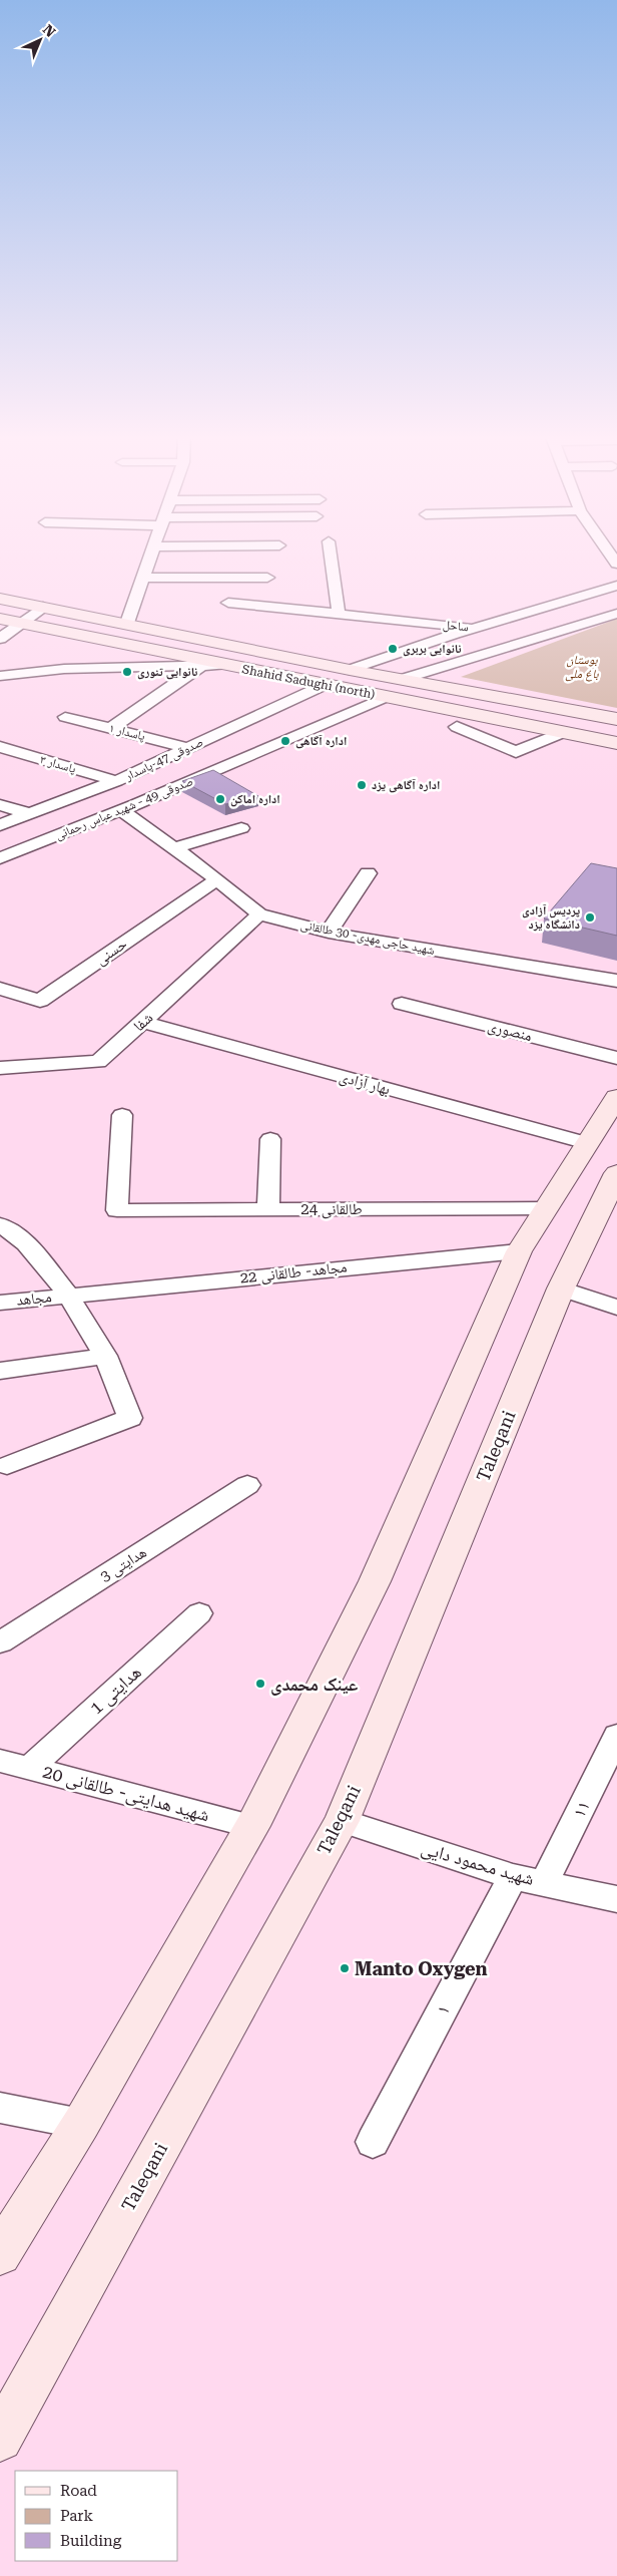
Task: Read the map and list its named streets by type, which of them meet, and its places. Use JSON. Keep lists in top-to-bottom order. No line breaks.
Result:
{"streets":{"main road":["Shahid Sadughi (north)","Taleqani"],"street":["ساحل","پاسدار ۱","صدوقی 47-پاسدار","پاسدار ۳","صدوقی 49 - شهید عباس رحمانی","شهید حاجی مهدی- 30 طالقانی","حسنی","شفا","منصوری","بهار آزادی","طالقانی 24","مجاهد- طالقانی 22","مجاهد","هدایتی 3","هدایتی 1","شهید هدایتی- طالقانی 20","۱۱","شهید محمود دایی","۱"]},"crossings":[["Shahid Sadughi (north)","صدوقی 47-پاسدار"],["Shahid Sadughi (north)","صدوقی 49 - شهید عباس رحمانی"],["پاسدار ۱","صدوقی 47-پاسدار"],["صدوقی 47-پاسدار","پاسدار ۳"],["صدوقی 49 - شهید عباس رحمانی","شهید حاجی مهدی- 30 طالقانی"],["شهید حاجی مهدی- 30 طالقانی","حسنی"],["شهید حاجی مهدی- 30 طالقانی","شفا"],["شفا","بهار آزادی"],["مجاهد- طالقانی 22","مجاهد"],["Taleqani","شهید محمود دایی"],["هدایتی 1","شهید هدایتی- طالقانی 20"],["۱۱","شهید محمود دایی"],["شهید محمود دایی","۱"]],"parks":["بوستان باغ ملی"],"places":["نانوایی بربری","نانوایی تنوری","اداره آگاهی","اداره آگاهی یزد","اداره اماکن","پردیس آزادی دانشگاه یزد","عینک محمدی","Manto Oxygen"],"legend":["Road","Park","Building"],"north":"top right"}
